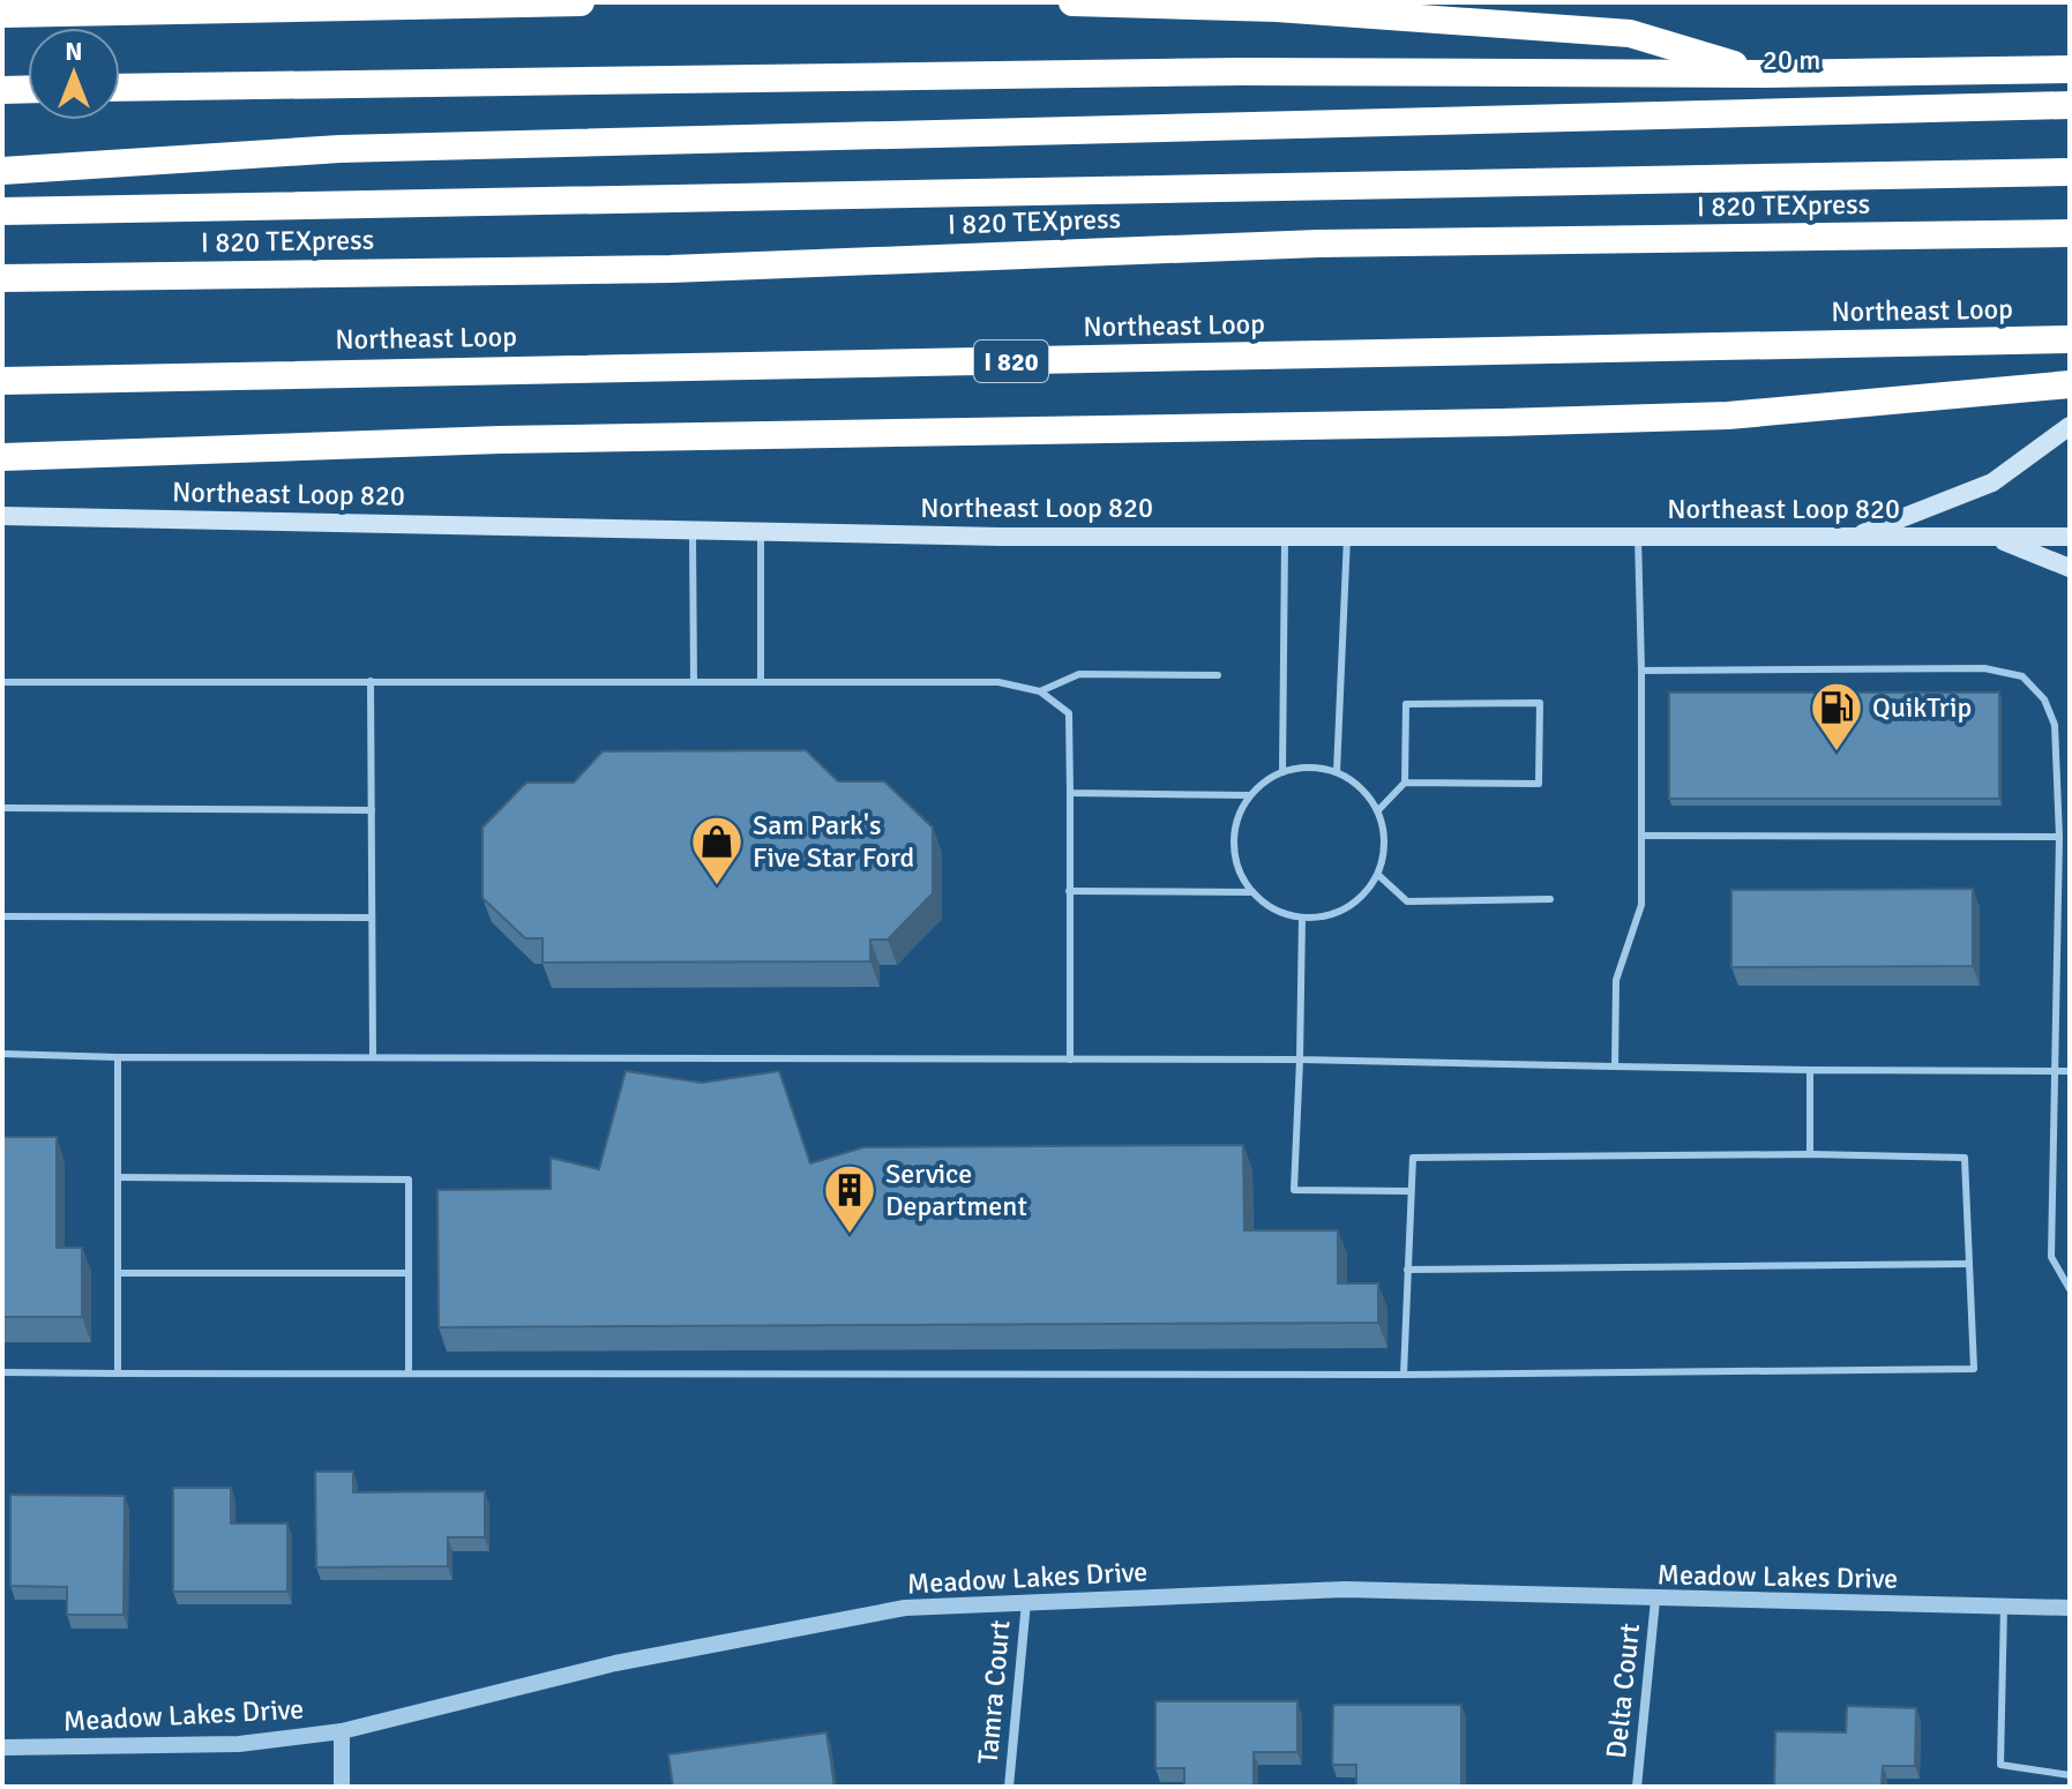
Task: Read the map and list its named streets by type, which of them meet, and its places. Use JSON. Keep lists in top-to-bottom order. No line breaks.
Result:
{"streets":{"highway":["I 820 TEXpress","Northeast Loop","I 820"],"main road":["Northeast Loop 820"],"street":["Meadow Lakes Drive","Delta Court","Tamra Court"]},"crossings":[["Meadow Lakes Drive","Delta Court"],["Meadow Lakes Drive","Tamra Court"]],"places":{"fuel station":["QuikTrip"],"shop":["Sam Park's Five Star Ford"],"building":["Service Department"]},"scale_bar":"20 m","north":"top"}
